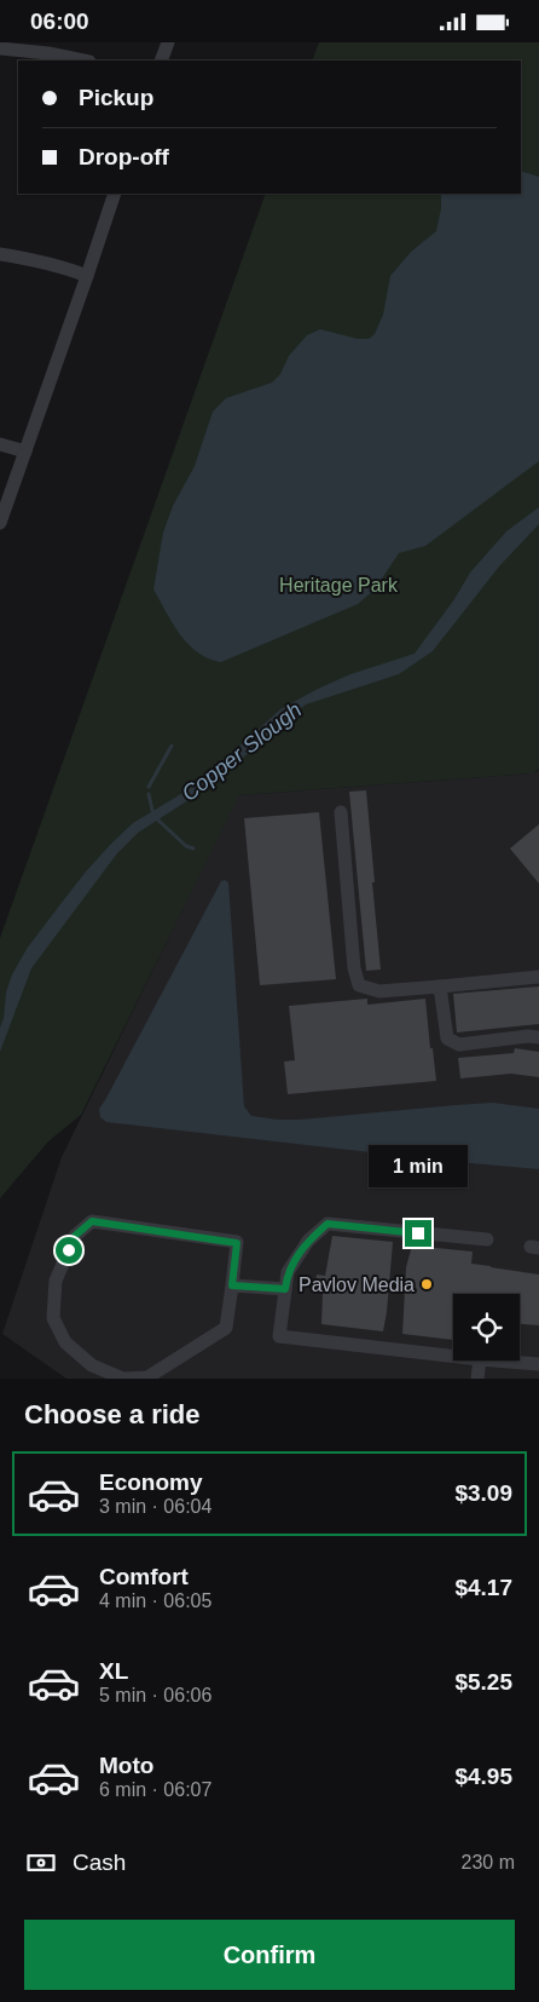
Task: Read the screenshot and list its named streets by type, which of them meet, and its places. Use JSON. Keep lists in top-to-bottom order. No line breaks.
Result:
{"water":["Copper Slough"],"parks":["Heritage Park"],"places":["Pavlov Media"],"page":{"status":"06:00","banner":["Pickup","Drop-off"],"bubble":"1 min","heading":"Choose a ride","list":[{"name":"Economy","note":"3 min · 06:04","value":"$3.09"},{"name":"Comfort","note":"4 min · 06:05","value":"$4.17"},{"name":"XL","note":"5 min · 06:06","value":"$5.25"},{"name":"Moto","note":"6 min · 06:07","value":"$4.95"}],"pay":["Cash","230 m"],"buttons":"Confirm"}}
